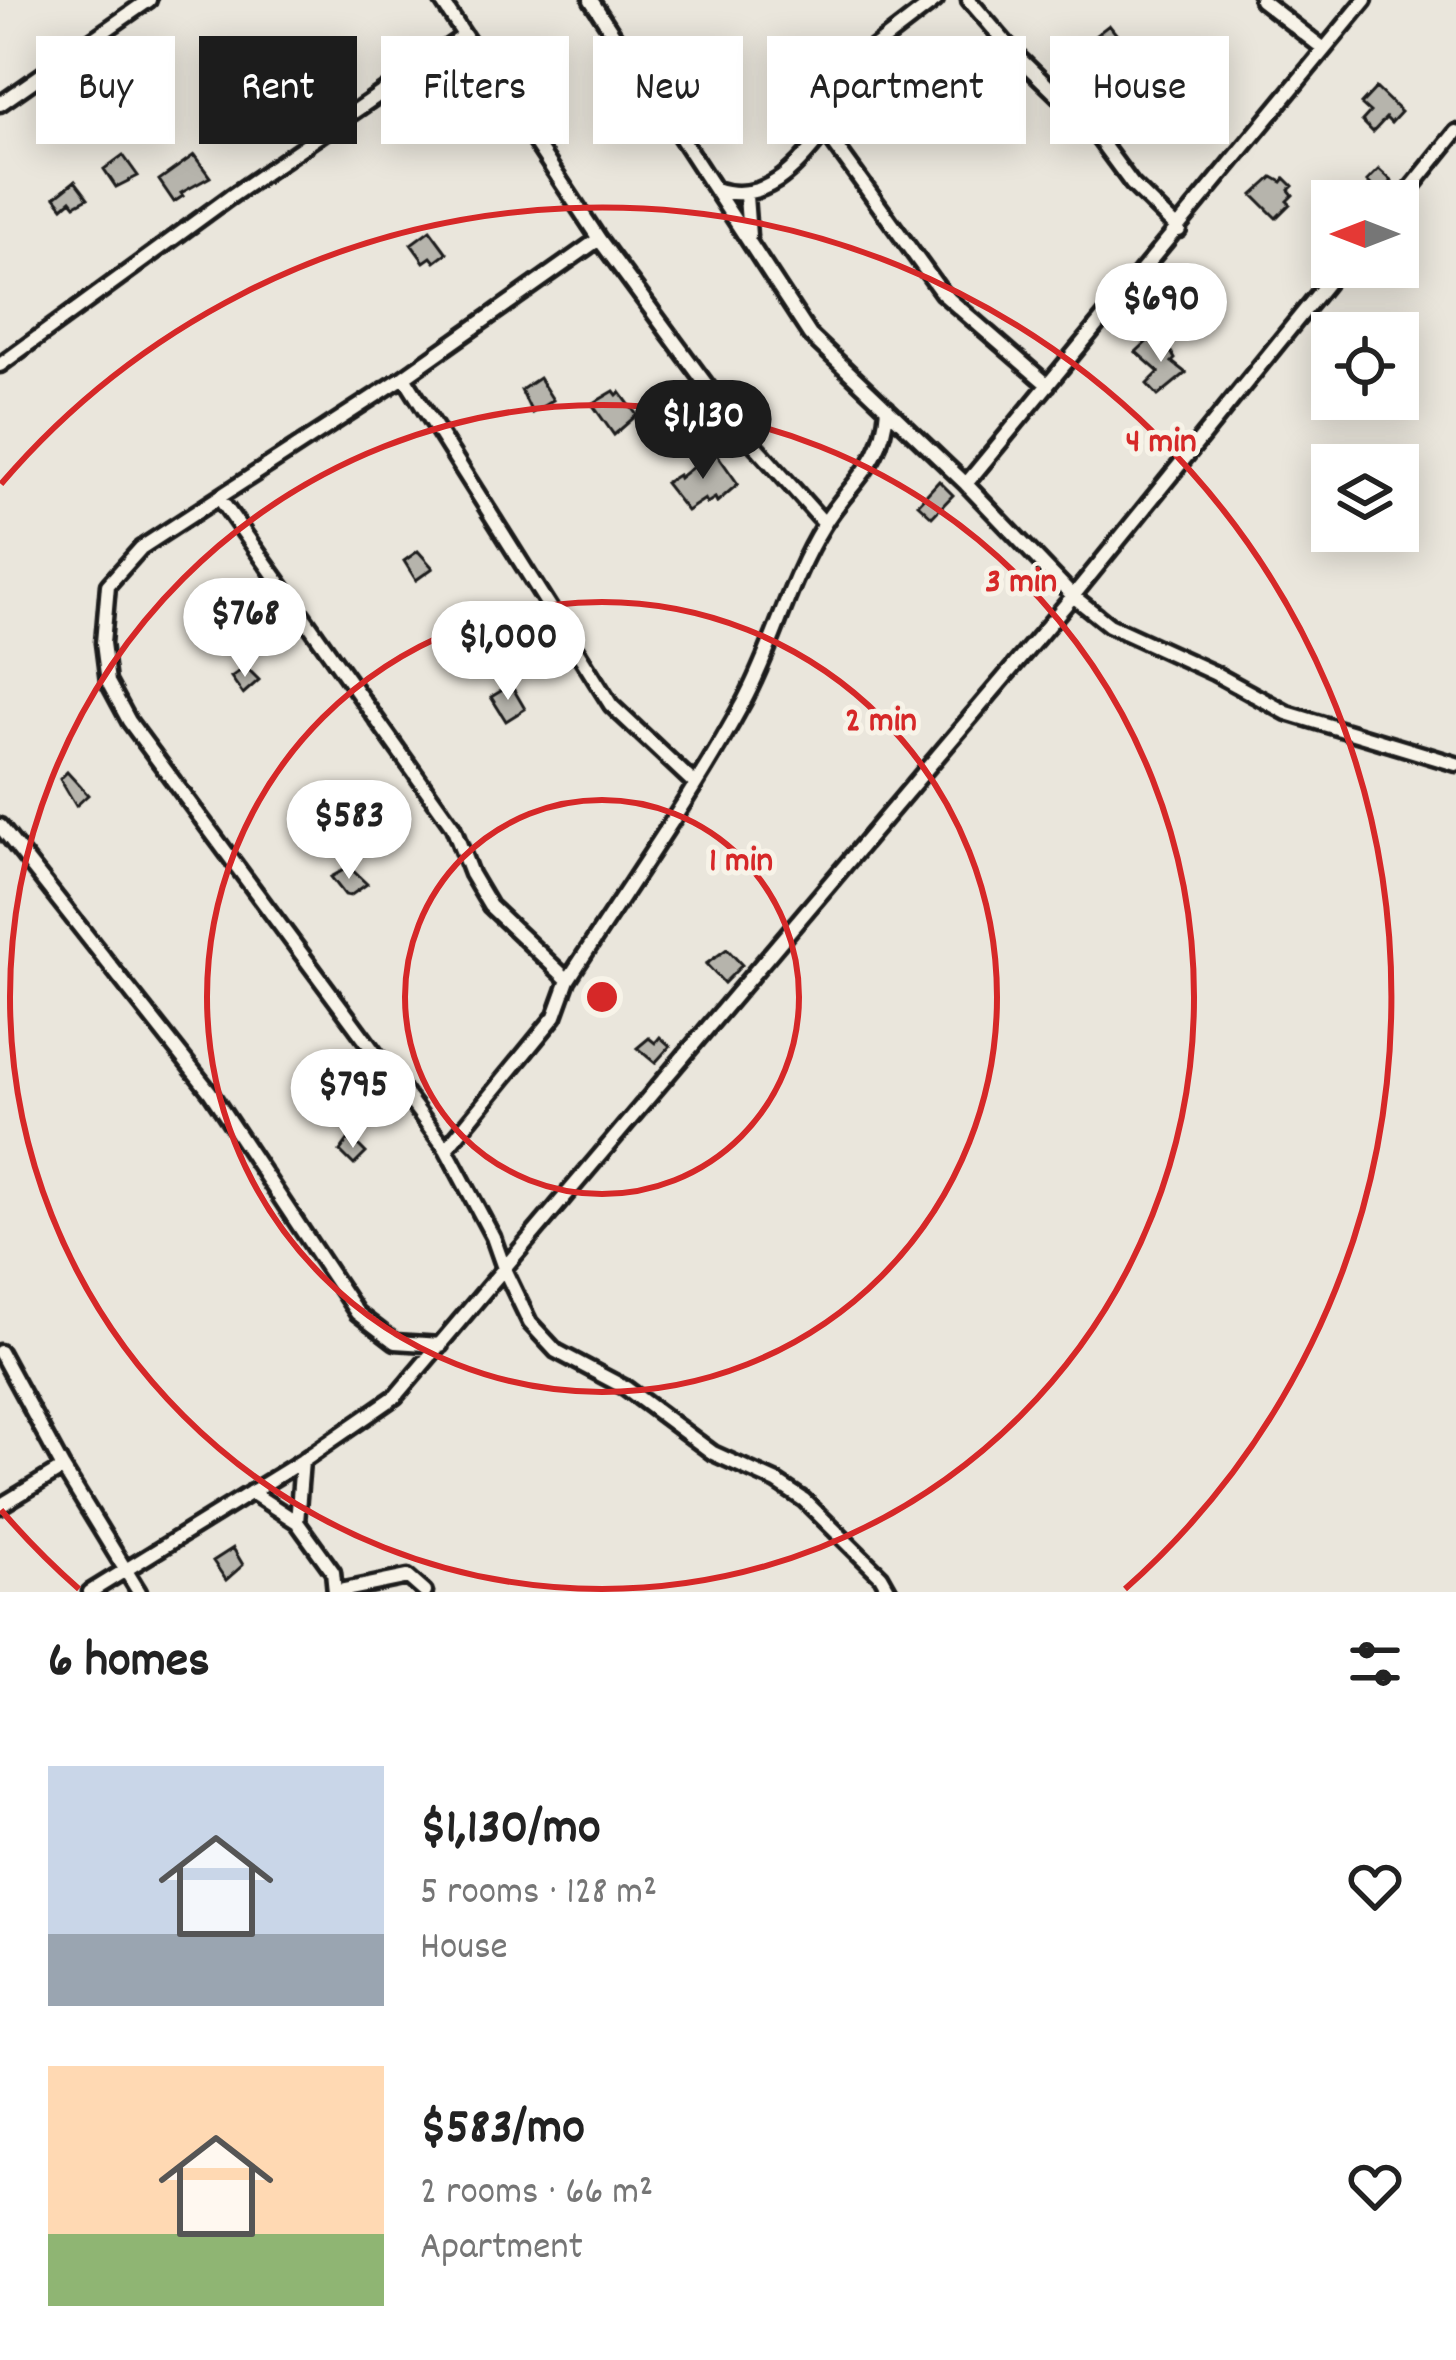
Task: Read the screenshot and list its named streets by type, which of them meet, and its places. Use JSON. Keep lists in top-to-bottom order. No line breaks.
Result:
{"north":"left","page":{"chip":["Buy","Rent","Filters","New","Apartment","House"],"price":["$690","$1,130","$768","$1,000","$583","$795"],"heading":"6 homes","list":[{"name":"$1,130/mo","note":"5 rooms · 128 m² · House"},{"name":"$583/mo","note":"2 rooms · 66 m² · Apartment"}]},"rings":["4 min","3 min","2 min","1 min"]}
